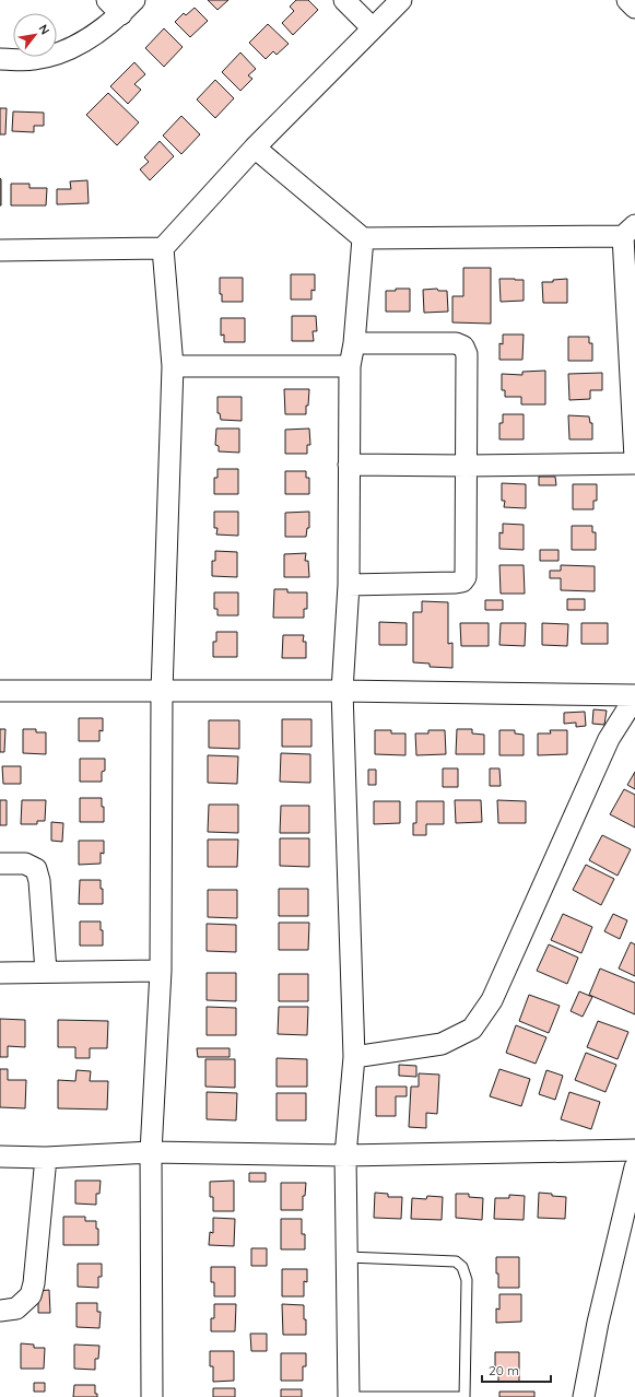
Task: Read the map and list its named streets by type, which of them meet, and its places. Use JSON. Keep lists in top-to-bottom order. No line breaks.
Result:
{"scale_bar":"20 m","north":"top right"}
